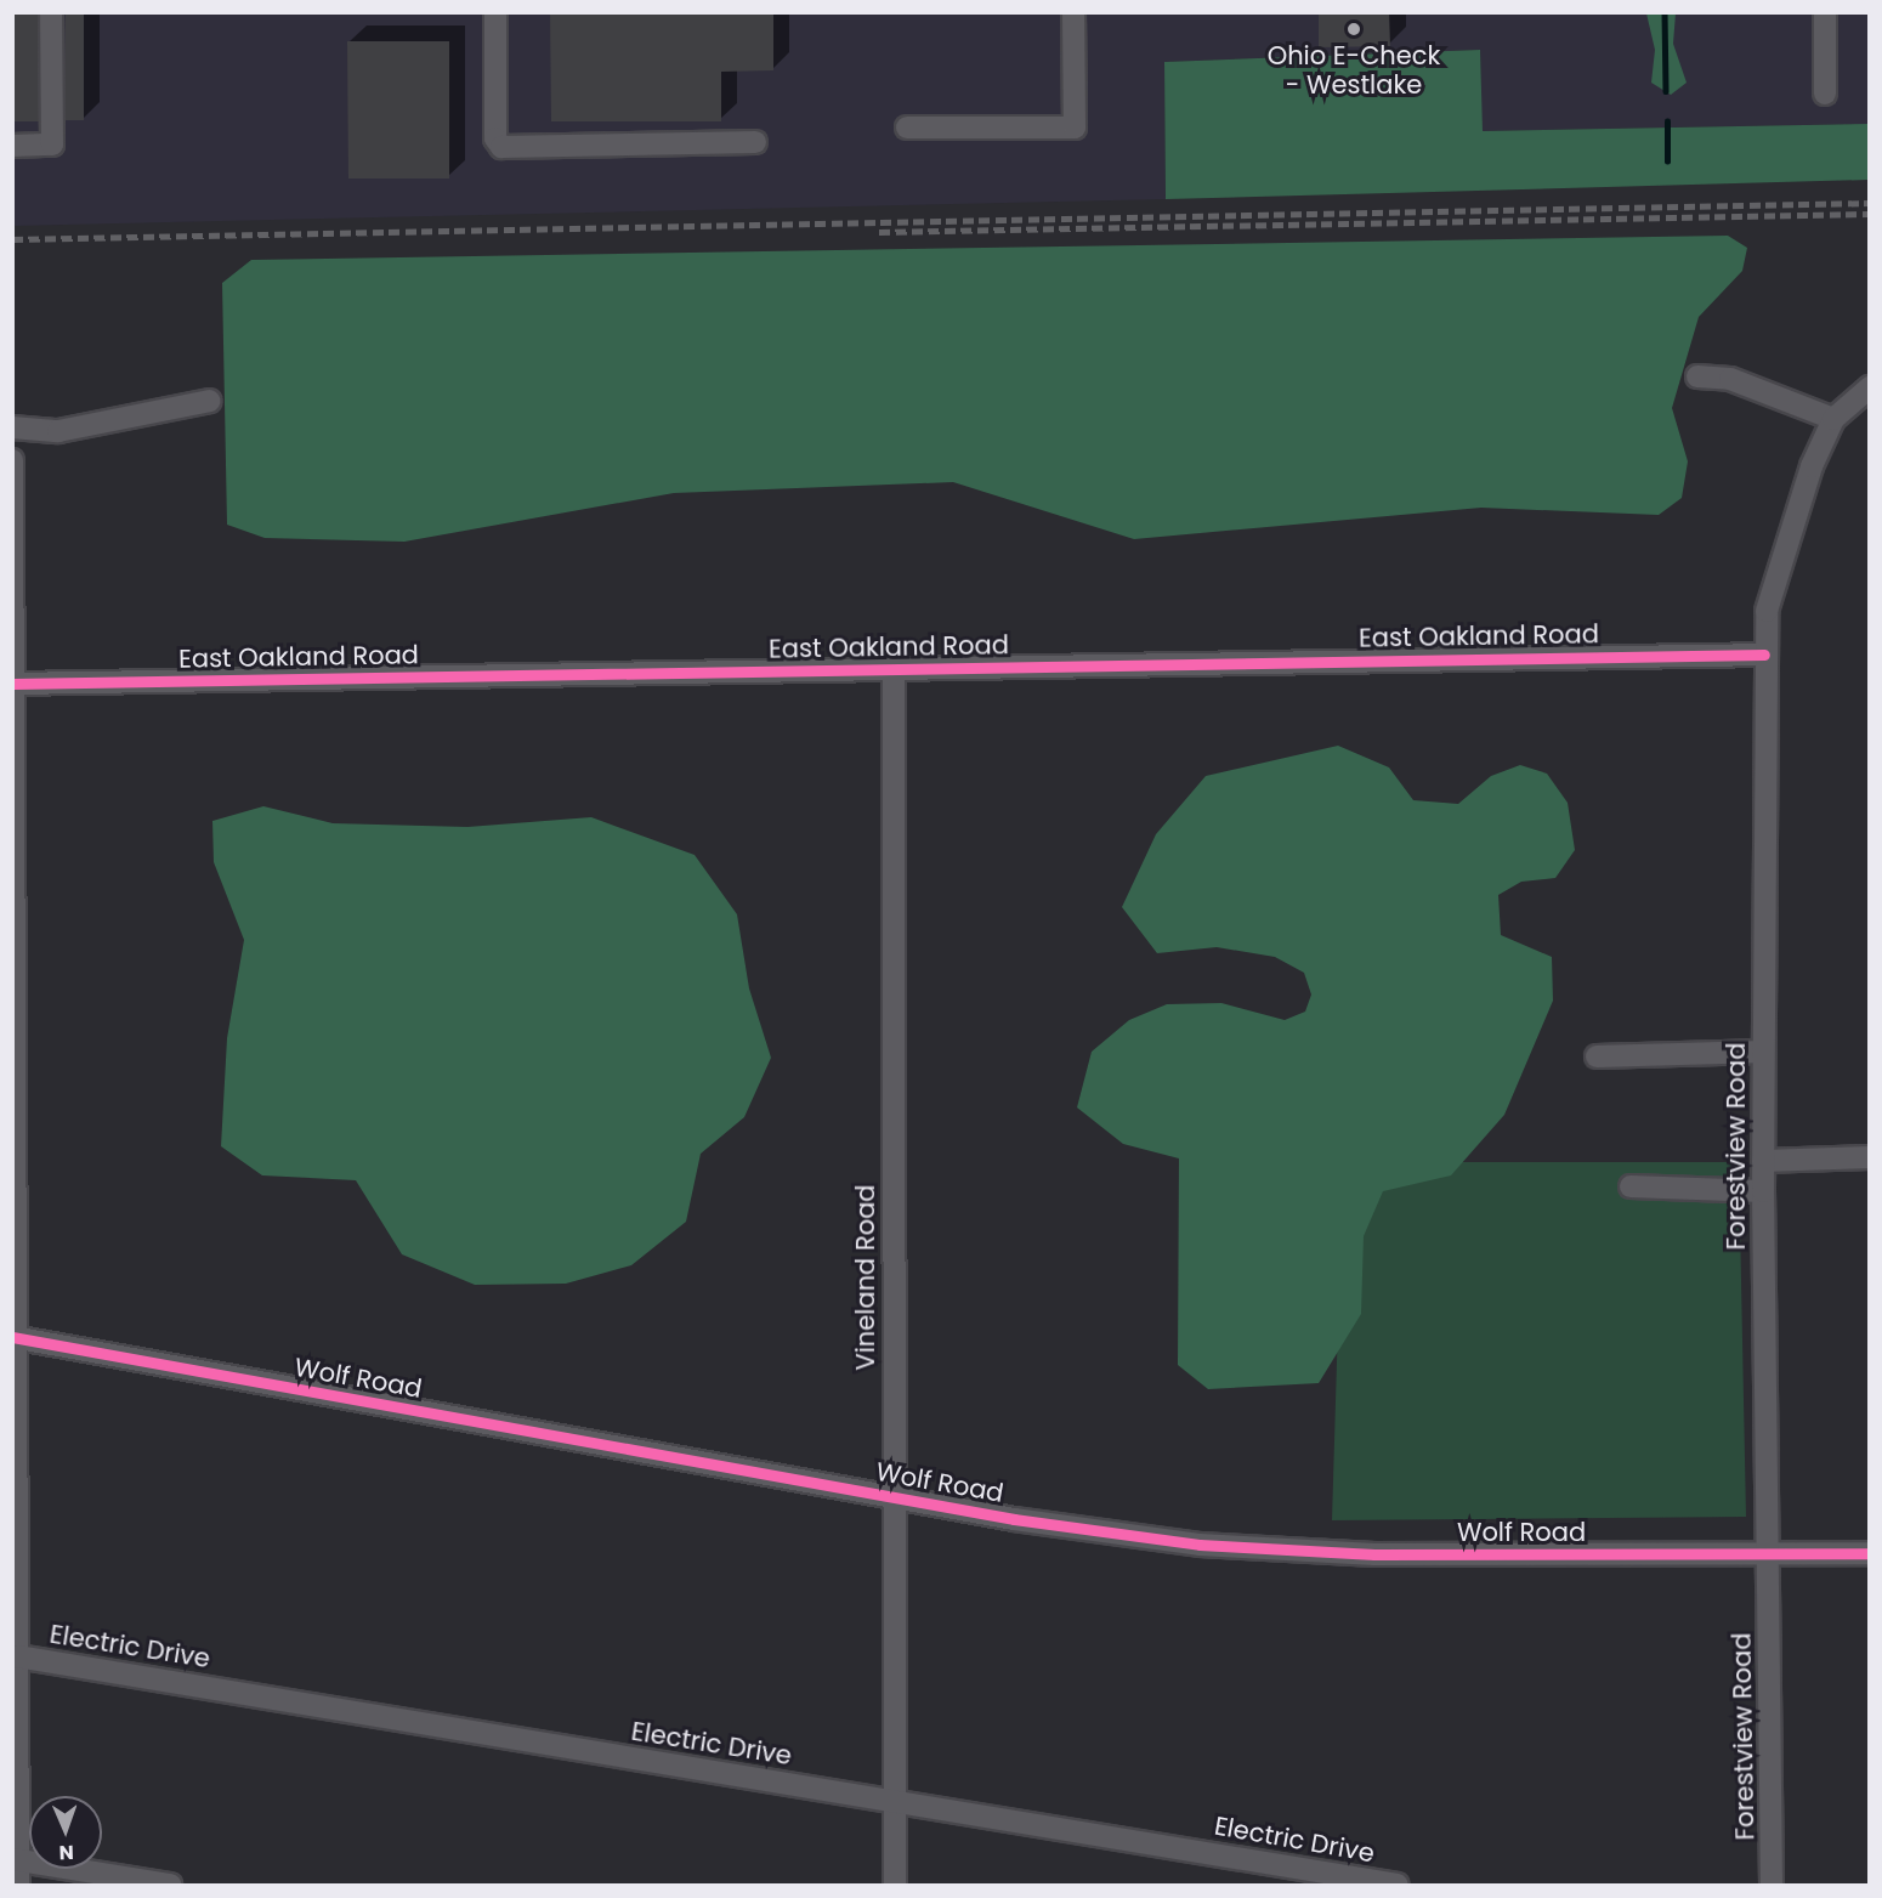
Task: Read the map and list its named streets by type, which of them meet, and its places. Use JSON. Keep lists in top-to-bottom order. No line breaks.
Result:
{"streets":{"street":["East Oakland Road","Forestview Road","Vineland Road","Wolf Road","Electric Drive"]},"crossings":[["East Oakland Road","Forestview Road"],["East Oakland Road","Vineland Road"],["Forestview Road","Wolf Road"],["Vineland Road","Wolf Road"],["Vineland Road","Electric Drive"]],"places":["Ohio E-Check - Westlake"],"north":"bottom"}
